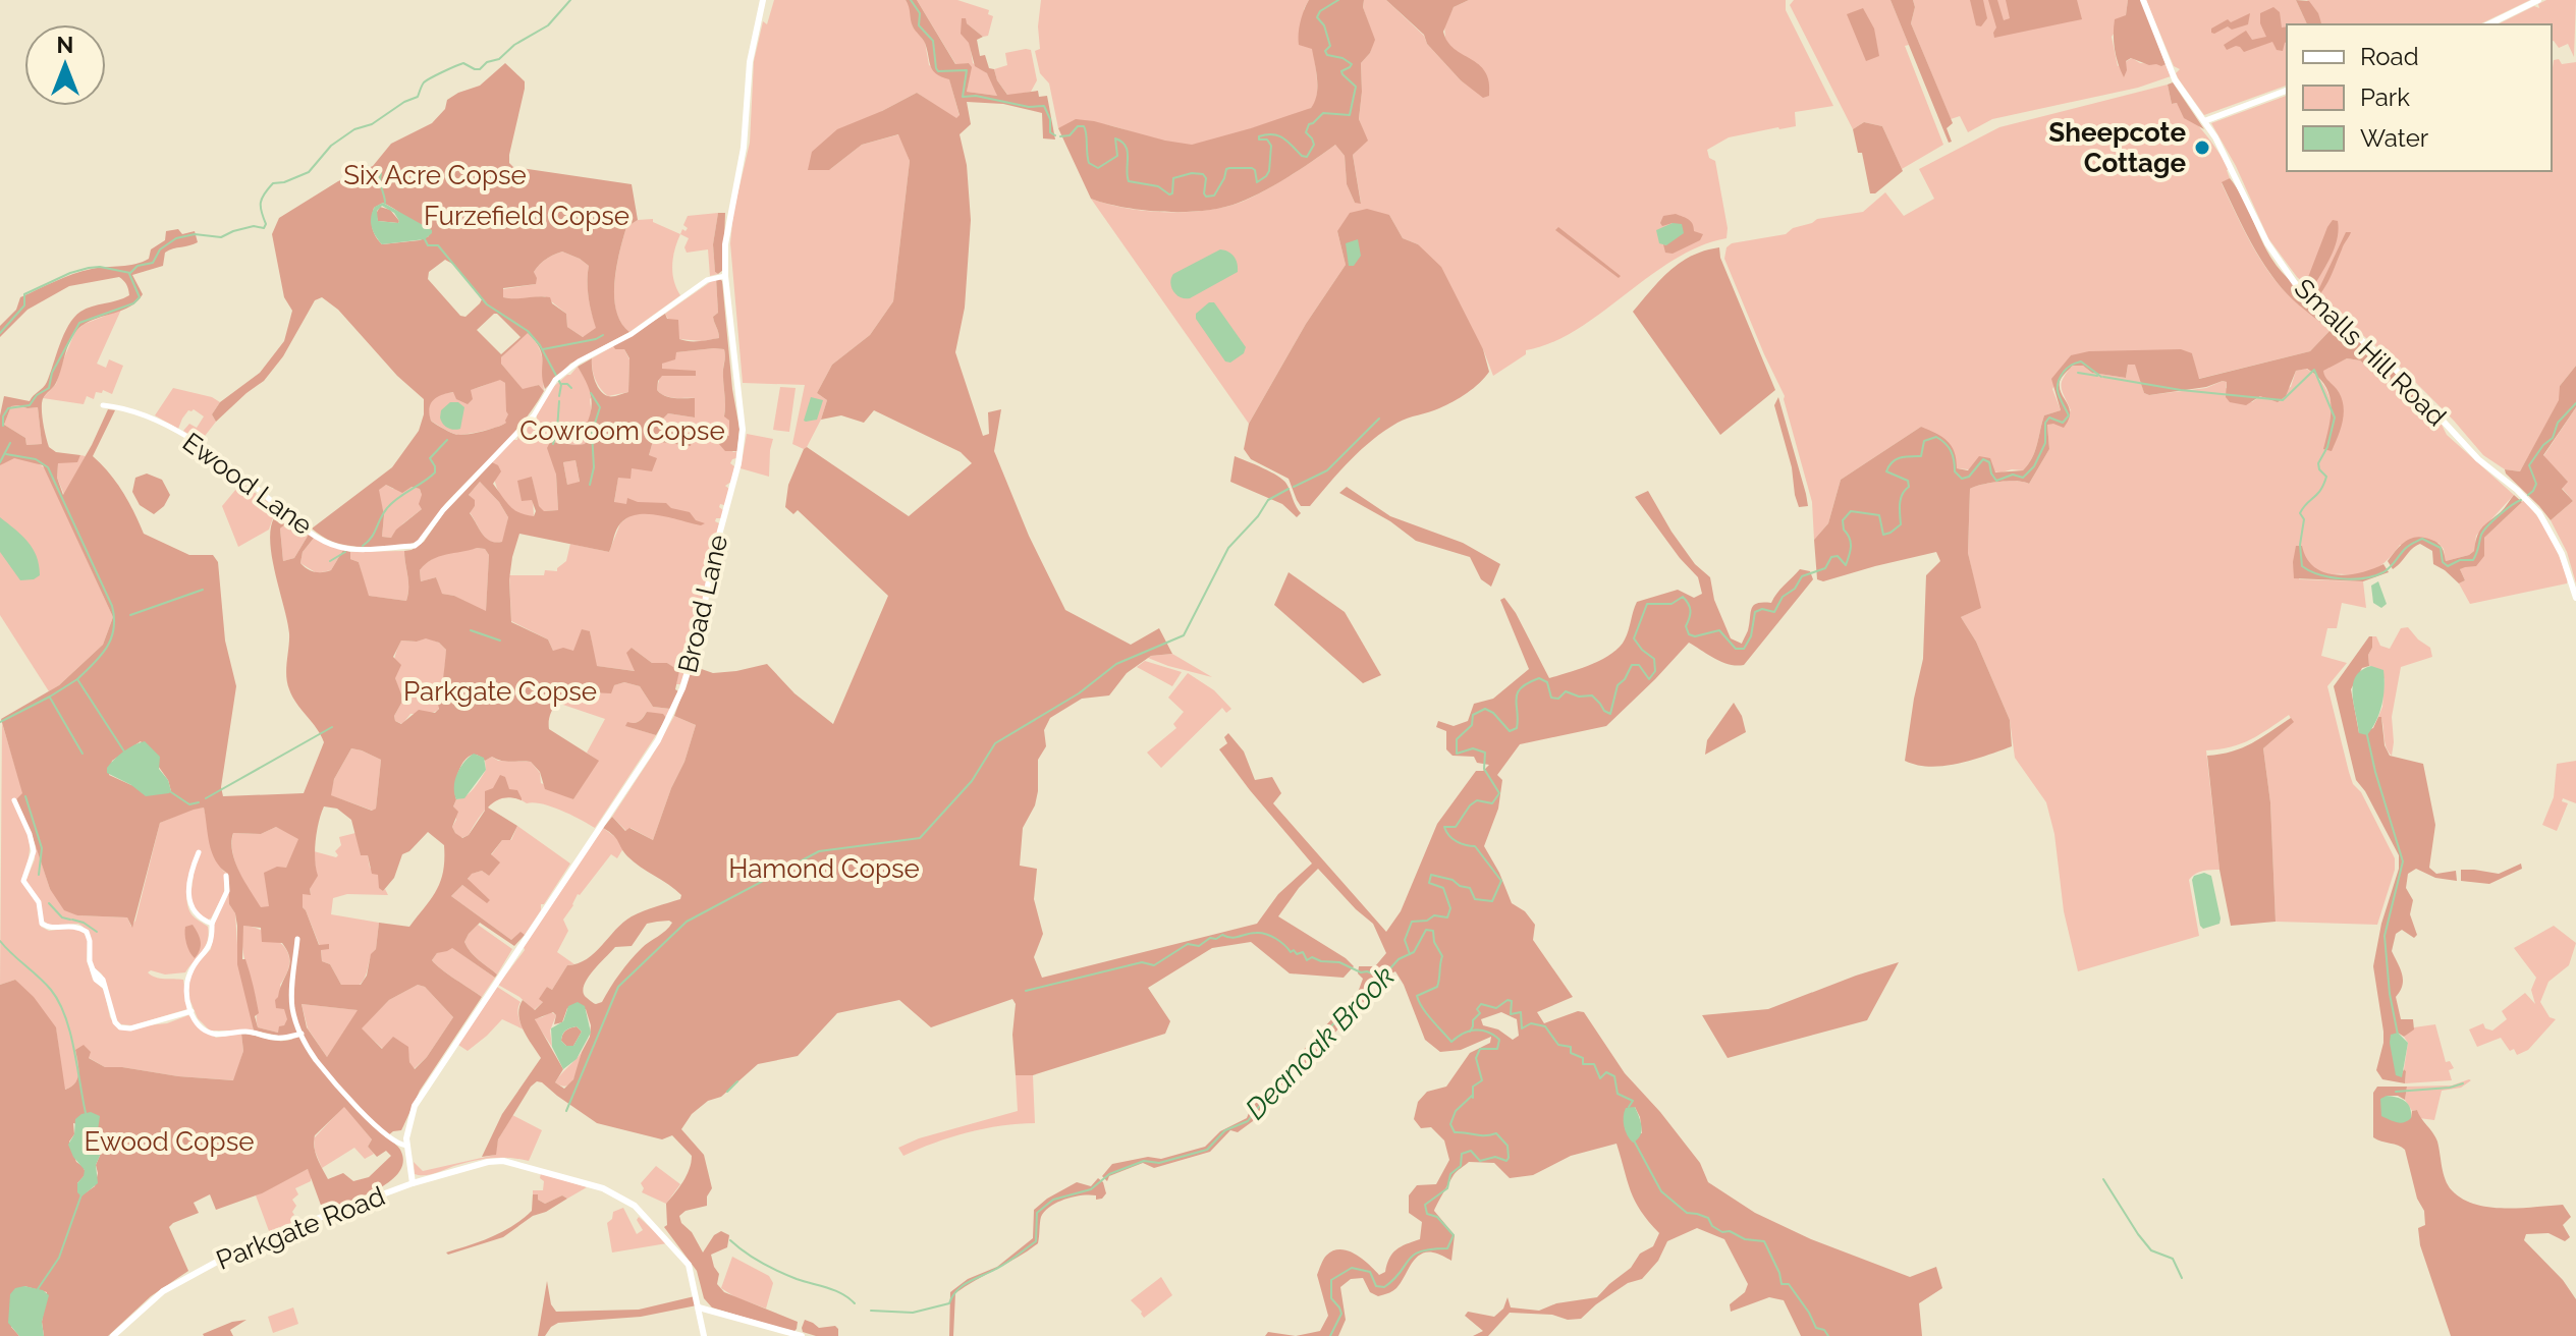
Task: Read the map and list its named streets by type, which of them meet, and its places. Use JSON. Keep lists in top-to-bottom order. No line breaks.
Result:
{"streets":{"street":["Smalls Hill Road","Ewood Lane","Broad Lane","Parkgate Road"]},"crossings":[["Ewood Lane","Broad Lane"],["Broad Lane","Parkgate Road"]],"water":["Deanoak Brook"],"parks":["Six Acre Copse","Furzefield Copse","Cowroom Copse","Parkgate Copse","Hamond Copse","Ewood Copse"],"places":["Sheepcote Cottage"],"legend":["Road","Park","Water"],"north":"top"}
